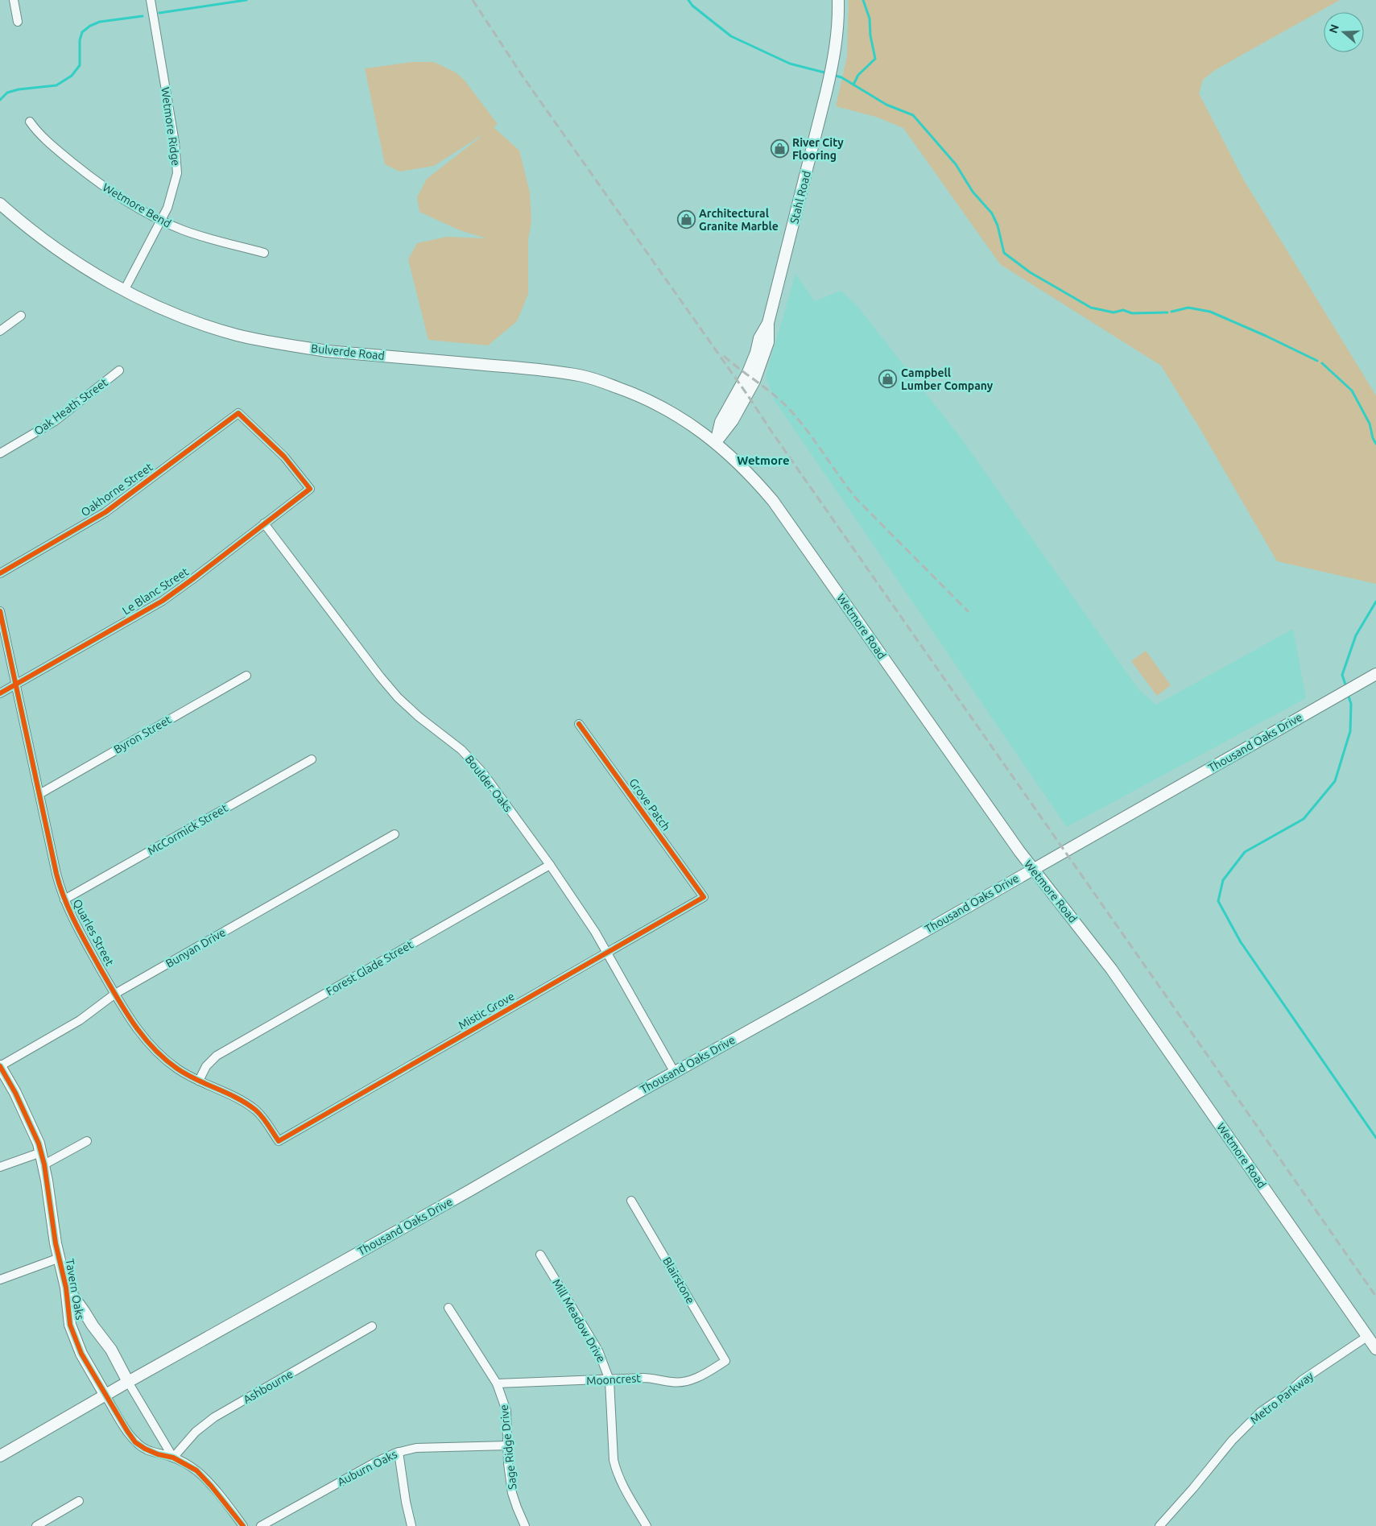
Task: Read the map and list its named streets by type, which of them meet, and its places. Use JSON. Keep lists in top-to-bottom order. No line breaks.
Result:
{"streets":{"main road":["Stahl Road","Bulverde Road","Wetmore Road","Thousand Oaks Drive","Tavern Oaks"],"street":["Wetmore Ridge","Wetmore Bend","Oak Heath Street","Oakhorne Street","Le Blanc Street","Byron Street","Boulder Oaks","Grove Patch","McCormick Street","Quarles Street","Bunyan Drive","Forest Glade Street","Mistic Grove","Blairstone","Mill Meadow Drive","Mooncrest","Ashbourne","Metro Parkway","Sage Ridge Drive","Auburn Oaks"]},"crossings":[["Wetmore Ridge","Wetmore Bend"],["Wetmore Ridge","Bulverde Road"],["Stahl Road","Bulverde Road"],["Stahl Road","Wetmore Road"],["Bulverde Road","Wetmore Road"],["Oakhorne Street","Le Blanc Street"],["Le Blanc Street","Boulder Oaks"],["Le Blanc Street","Quarles Street"],["Wetmore Road","Thousand Oaks Drive"],["Wetmore Road","Metro Parkway"],["Byron Street","Quarles Street"],["Thousand Oaks Drive","Boulder Oaks"],["Thousand Oaks Drive","Tavern Oaks"],["Boulder Oaks","Forest Glade Street"],["Boulder Oaks","Mistic Grove"],["Grove Patch","Mistic Grove"],["McCormick Street","Quarles Street"],["Quarles Street","Bunyan Drive"],["Quarles Street","Forest Glade Street"],["Quarles Street","Mistic Grove"],["Bunyan Drive","Tavern Oaks"],["Blairstone","Mooncrest"],["Tavern Oaks","Ashbourne"],["Mill Meadow Drive","Mooncrest"],["Mooncrest","Sage Ridge Drive"],["Sage Ridge Drive","Auburn Oaks"]],"districts":["Wetmore"],"places":{"shop":["River City Flooring","Architectural Granite Marble","Campbell Lumber Company"]},"north":"left"}
